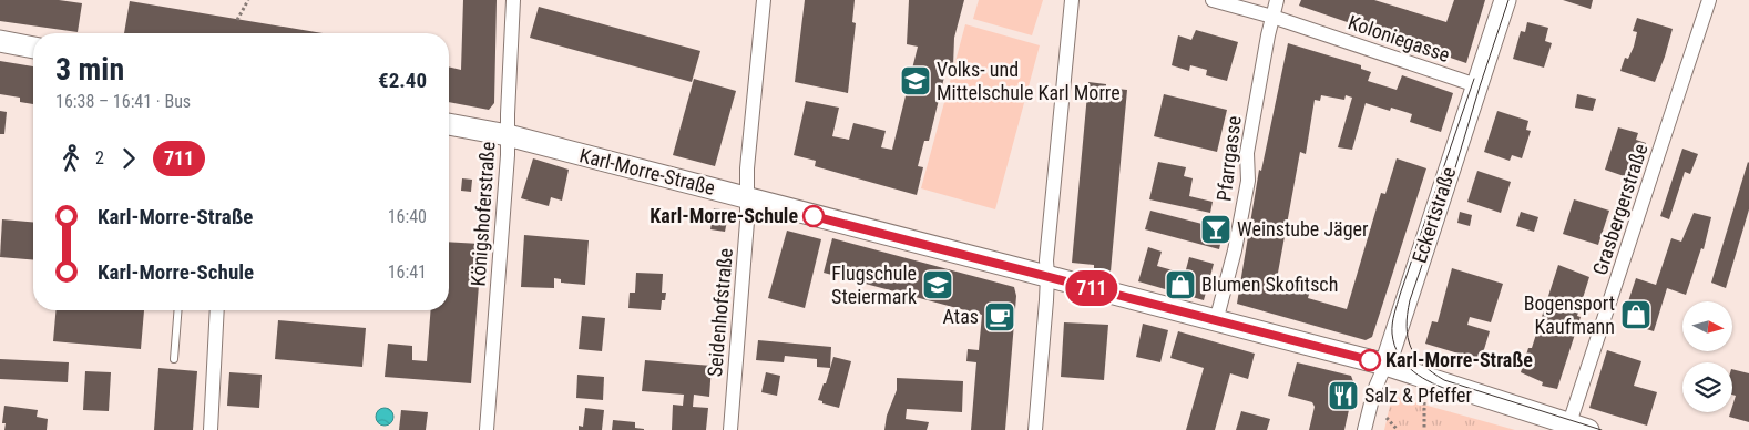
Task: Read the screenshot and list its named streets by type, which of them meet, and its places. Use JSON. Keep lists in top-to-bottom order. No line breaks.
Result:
{"streets":{"main road":["Karl-Morre-Straße","Eckertstraße"],"street":["Koloniegasse","Pfarrgasse","Grasbergerstraße","Königshoferstraße","Seidenhofstraße"]},"crossings":[["Koloniegasse","Pfarrgasse"],["Koloniegasse","Eckertstraße"],["Pfarrgasse","Karl-Morre-Straße"],["Karl-Morre-Straße","Grasbergerstraße"],["Karl-Morre-Straße","Königshoferstraße"],["Karl-Morre-Straße","Eckertstraße"],["Karl-Morre-Straße","Seidenhofstraße"]],"places":{"school or university":["Volks- und Mittelschule Karl Morre","Flugschule Steiermark"],"other":["Karl-Morre-Schule","Karl-Morre-Straße"],"bar":["Weinstube Jäger"],"shop":["Blumen Skofitsch","Bogensport Kaufmann"],"cafe":["Atas"],"restaurant":["Salz & Pfeffer"]},"lines":["bus line 711"],"north":"right","page":{"on_map":"711","heading":["3 min","16:38 – 16:41 · Bus","€2.40"],"legs":["2","711"],"list":[{"name":"Karl-Morre-Straße","value":"16:40"},{"name":"Karl-Morre-Schule","value":"16:41"}]}}
